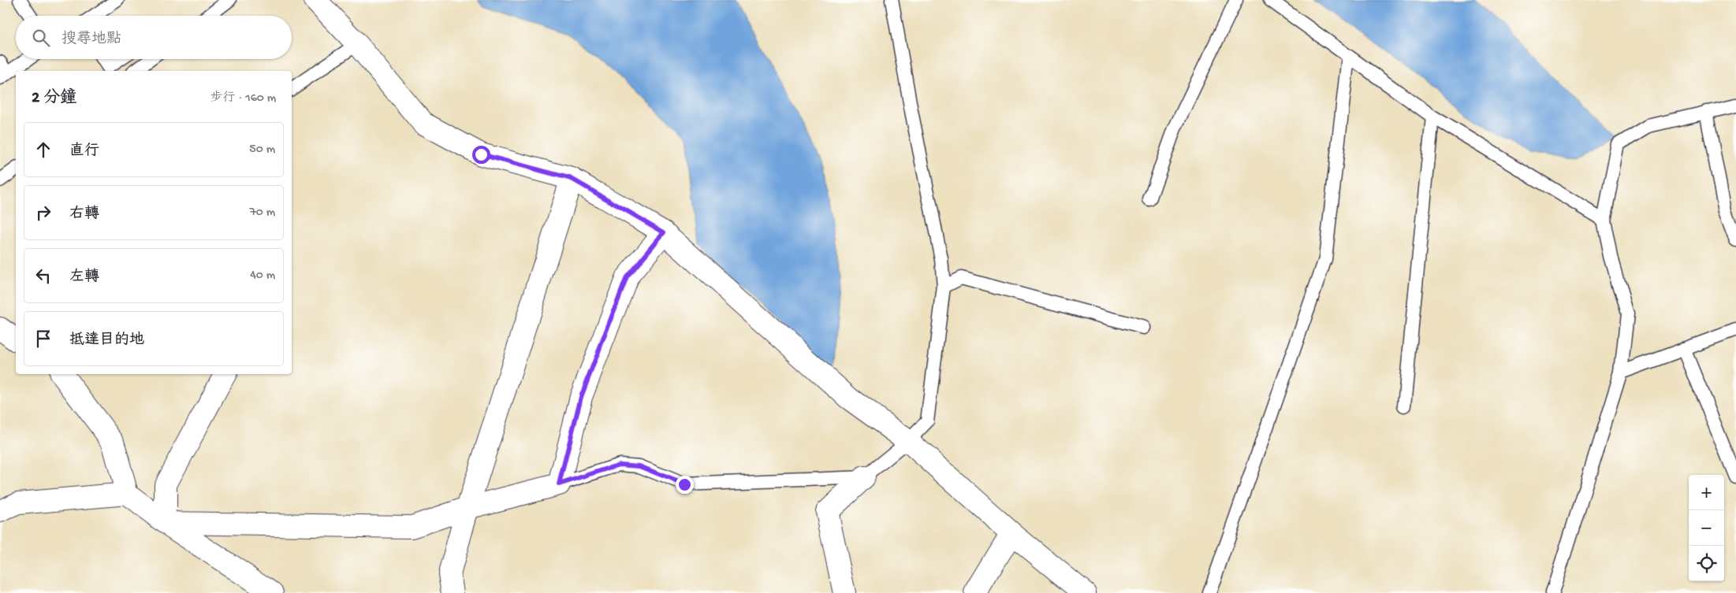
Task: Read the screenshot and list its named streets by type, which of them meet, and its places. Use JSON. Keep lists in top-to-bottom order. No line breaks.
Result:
{"page":{"search":"搜尋地點","heading":["2 分鐘","步行 · 160 m"],"list":[["直行","50 m"],["右轉","70 m"],["左轉","40 m"],"抵達目的地"],"map_buttons":["+","−"]}}
